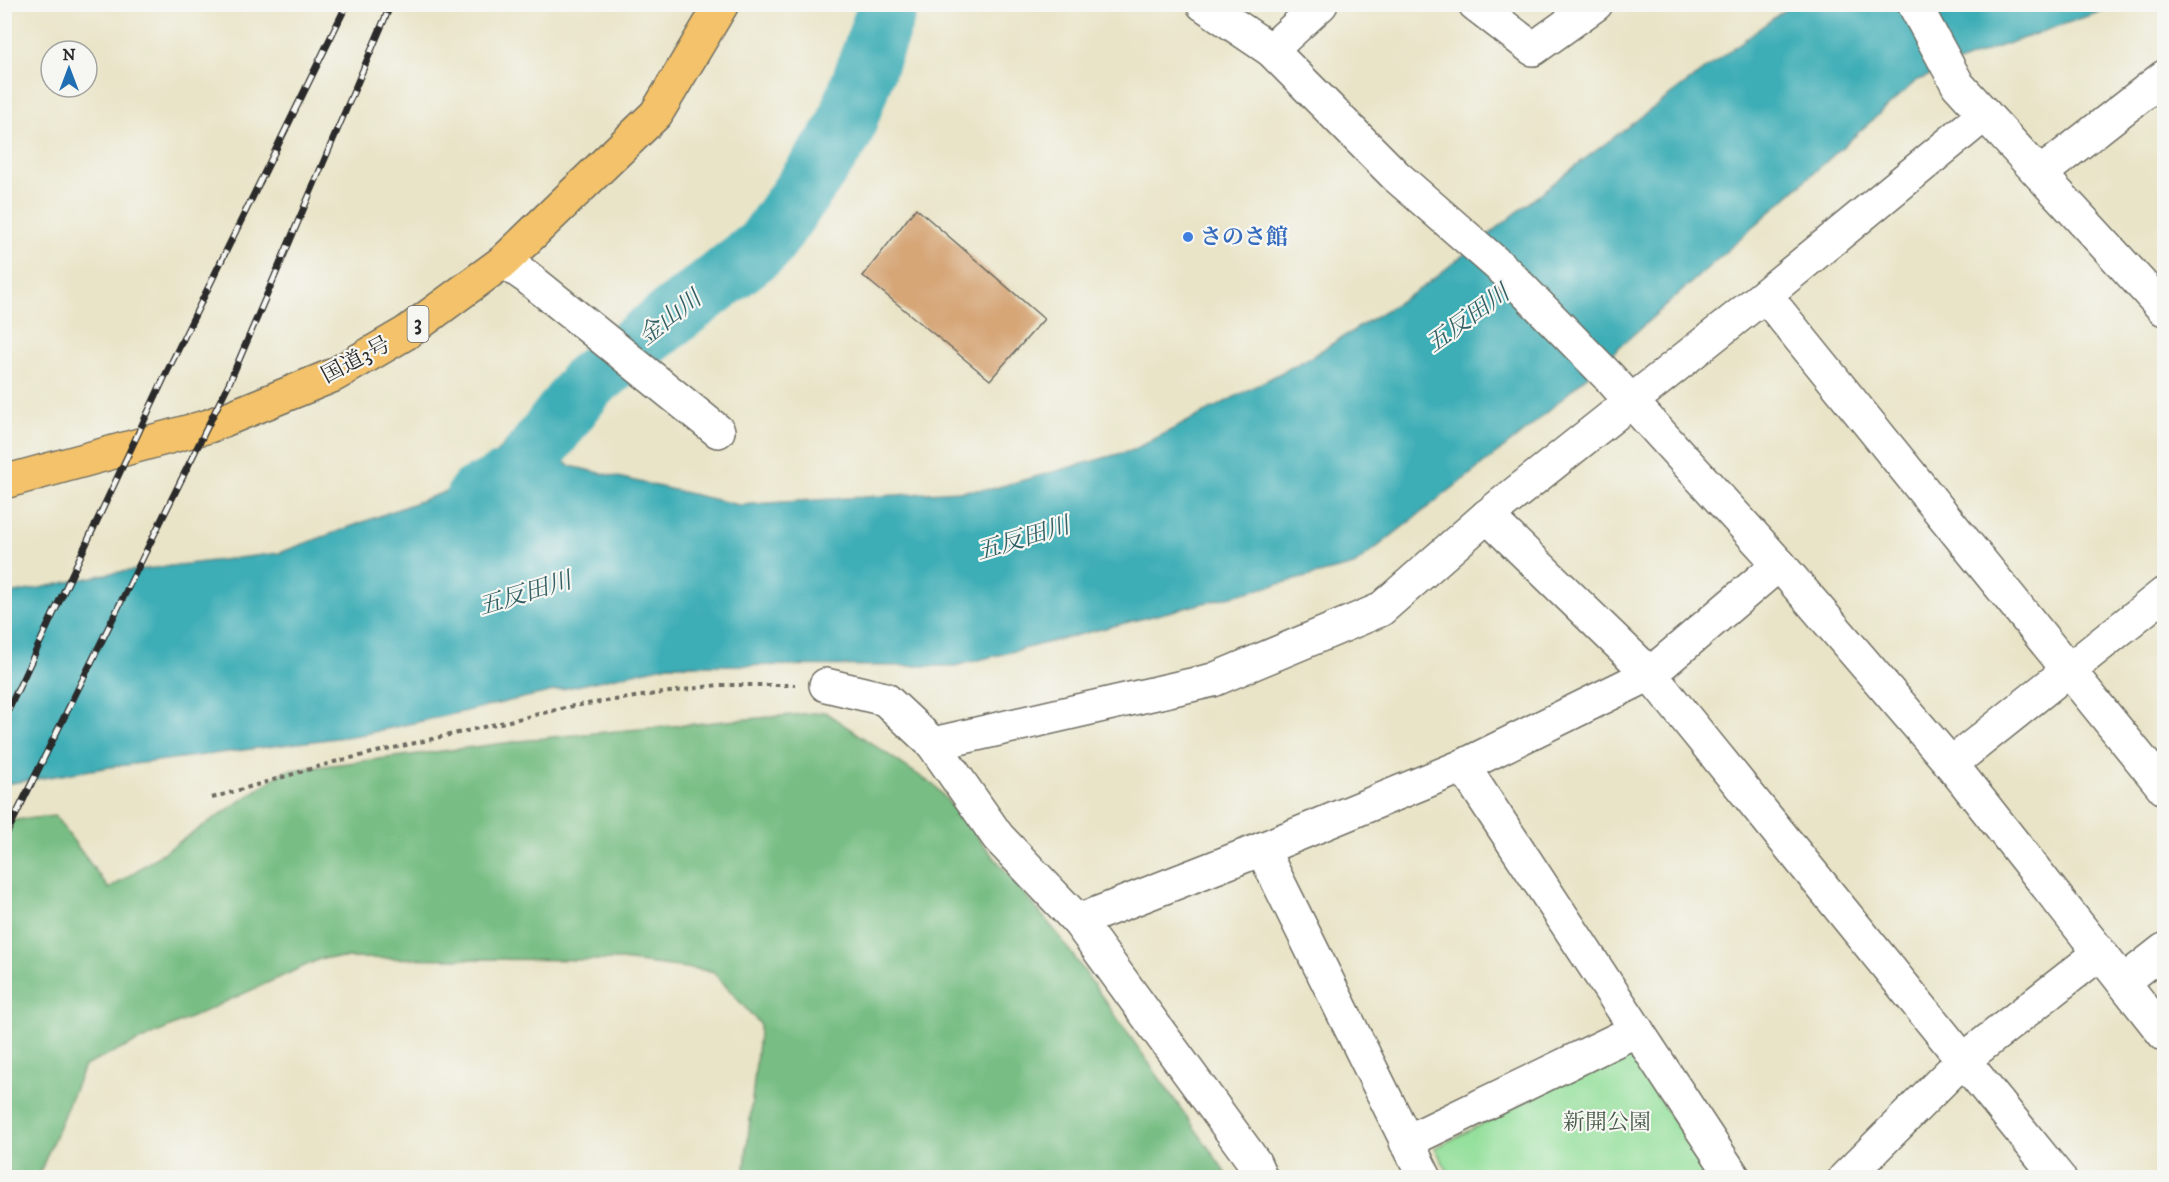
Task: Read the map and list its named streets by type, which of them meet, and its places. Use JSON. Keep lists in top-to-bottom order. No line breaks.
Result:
{"streets":{"highway":["3","国道3号"]},"water":["金山川","五反田川"],"parks":["新開公園"],"places":["さのさ館"],"north":"top"}
